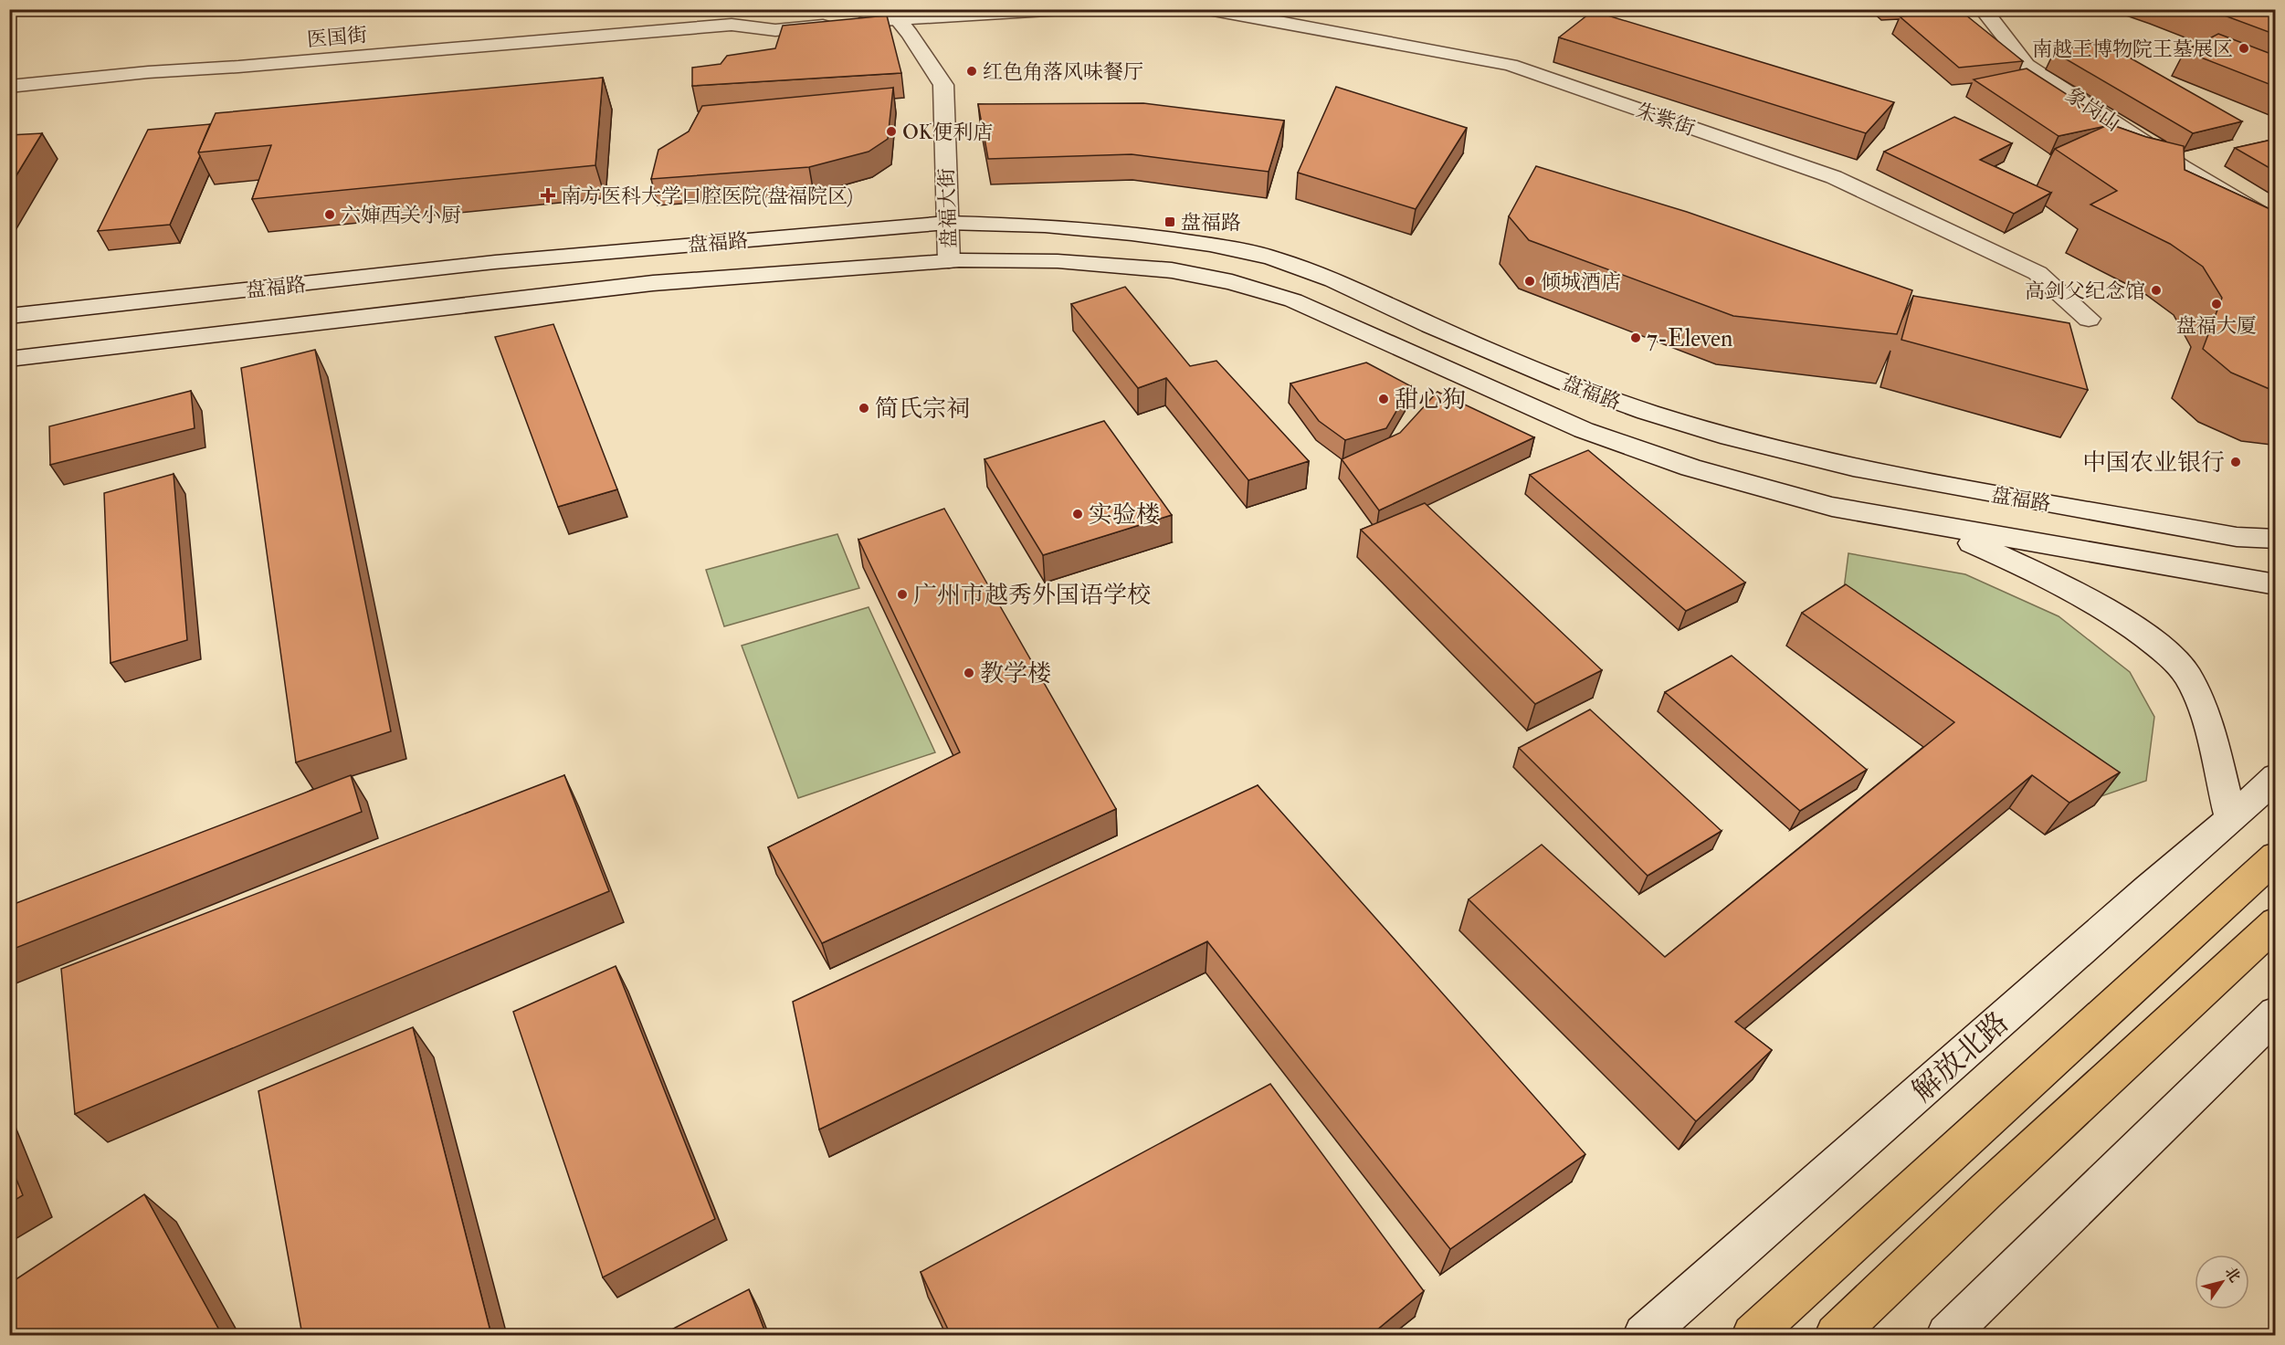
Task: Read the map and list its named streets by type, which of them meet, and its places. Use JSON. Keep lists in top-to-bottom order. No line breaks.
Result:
{"streets":{"main road":["医国街","象岗山","朱紫街","盘福大街","盘福路","解放北路"]},"crossings":[["医国街","盘福大街"],["盘福大街","盘福路"]],"places":{"other":["南越王博物院王墓展区","红色角落风味餐厅","OK便利店","六婶西关小厨","倾城酒店","高剑父纪念馆","盘福大厦","7-Eleven","甜心狗","简氏宗祠","中国农业银行","实验楼","广州市越秀外国语学校","教学楼"],"health":["南方医科大学口腔医院(盘福院区)"],"transit":["盘福路"]},"north":"top right"}
